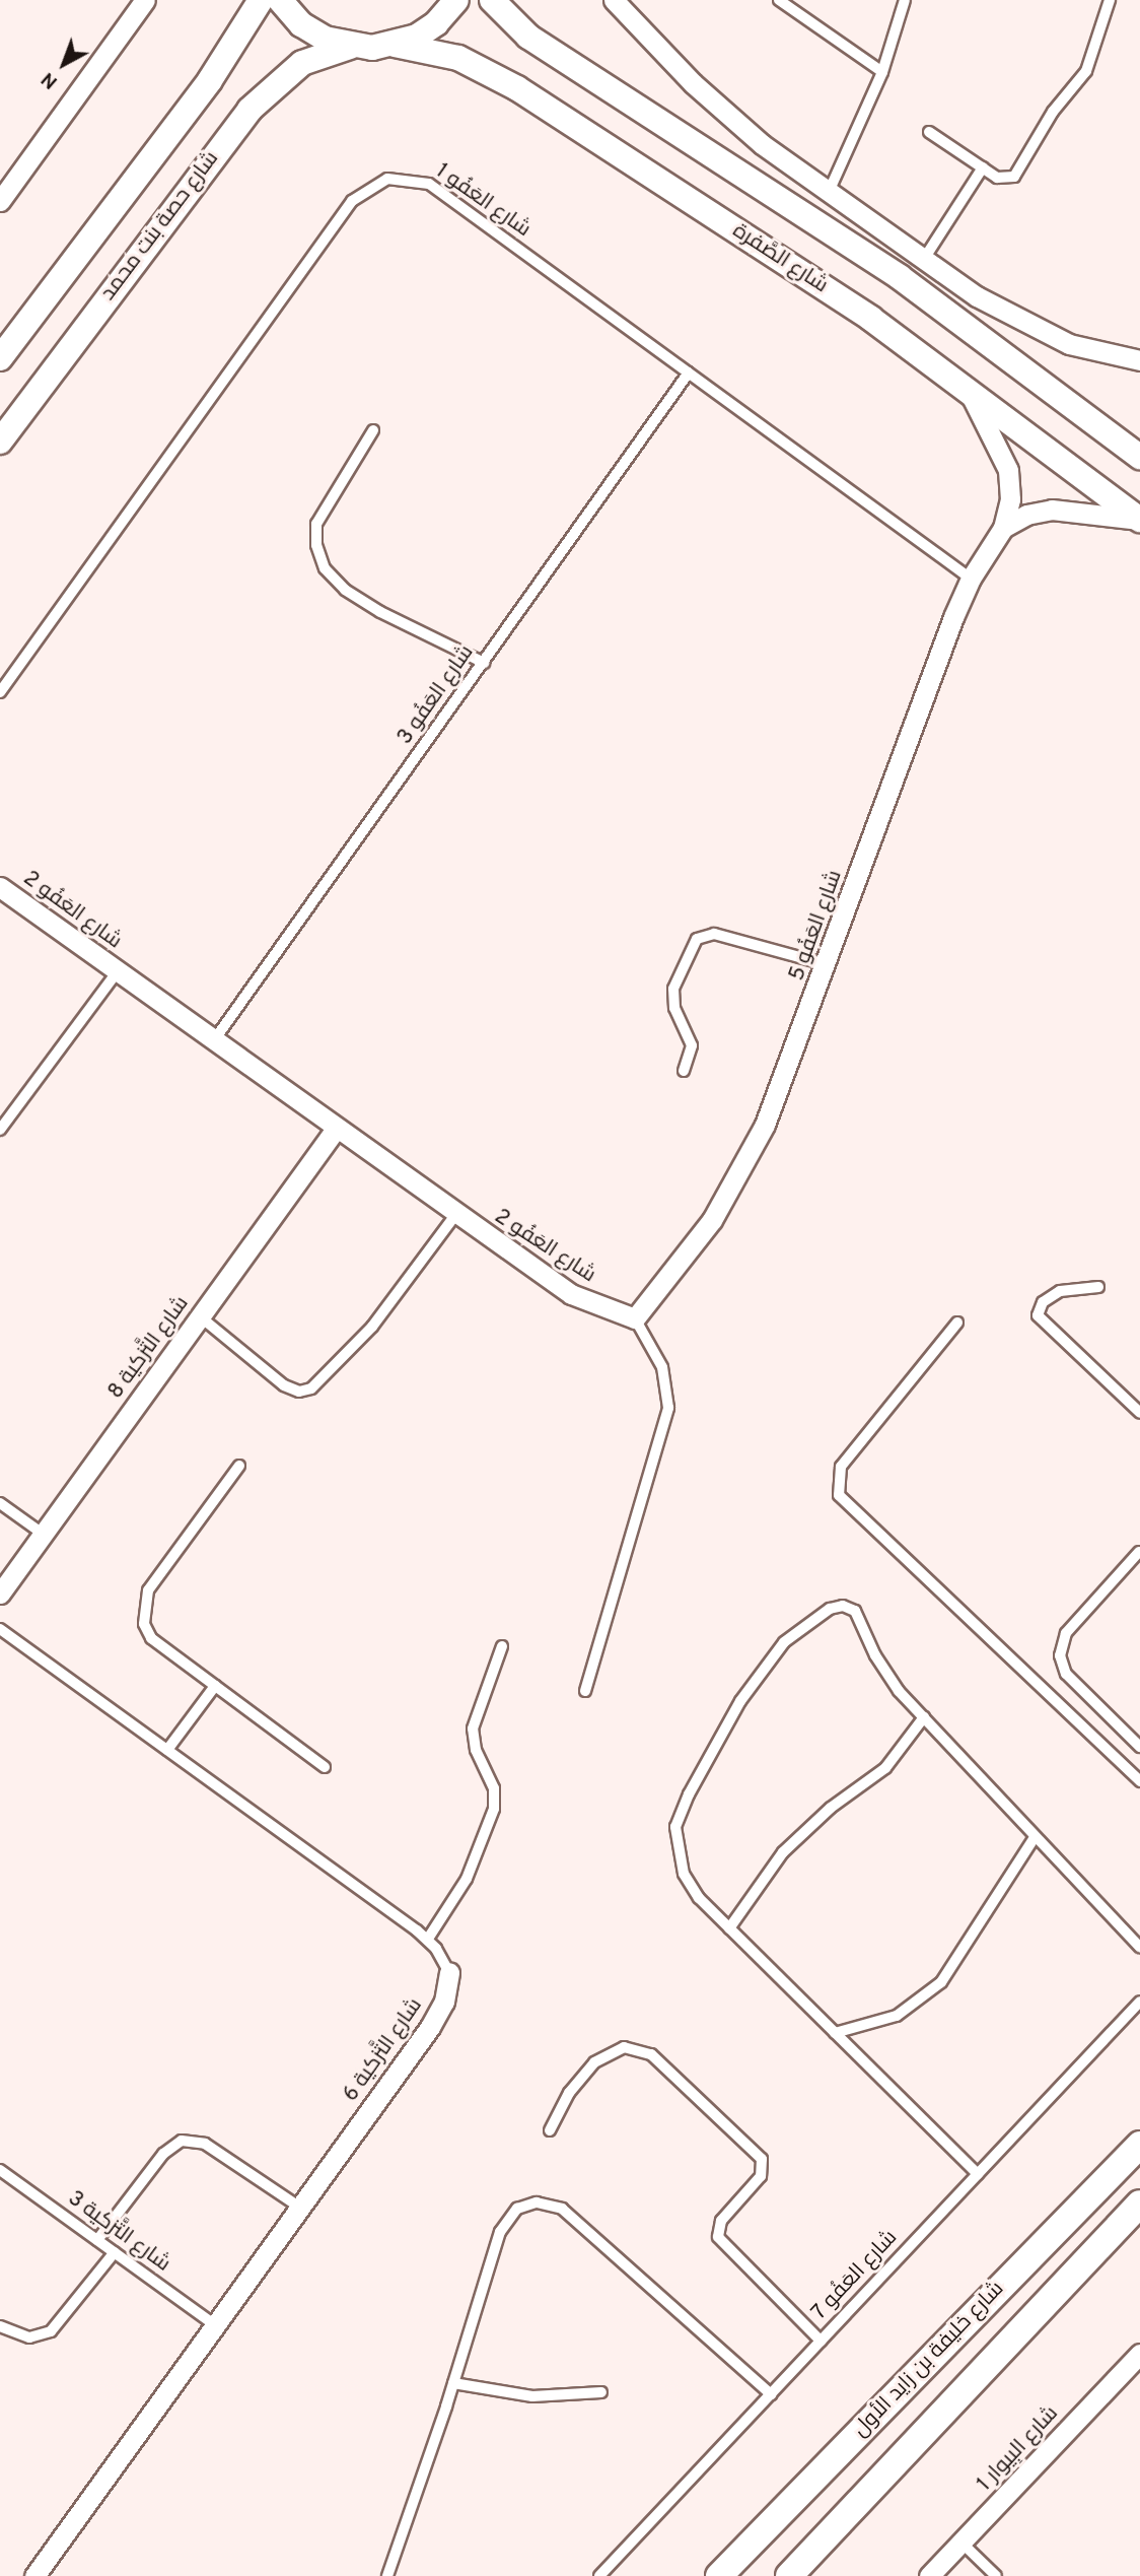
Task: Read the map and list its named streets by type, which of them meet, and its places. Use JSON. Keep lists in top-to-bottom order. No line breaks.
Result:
{"streets":{"main road":["شارع خليفة بن زايد الأول"],"street":["شارع حصة بنت محمد","شارع الصَّفرة","شارع العَفُو 2","شارع العَفُو 5","شارع التَّزكية 8","شارع التَّزكية 6","شارع البِيوار 1"],"lane":["شارع العَفُو 1","شارع العَفُو 3","شارع التَّزكية 3","شارع العَفُو 7"]},"crossings":[["شارع العَفُو 1","شارع العَفُو 3"],["شارع العَفُو 1","شارع العَفُو 5"],["شارع الصَّفرة","شارع العَفُو 5"],["شارع العَفُو 3","شارع العَفُو 2"],["شارع العَفُو 2","شارع العَفُو 5"],["شارع العَفُو 2","شارع التَّزكية 8"],["شارع التَّزكية 6","شارع التَّزكية 3"]],"north":"bottom left"}
